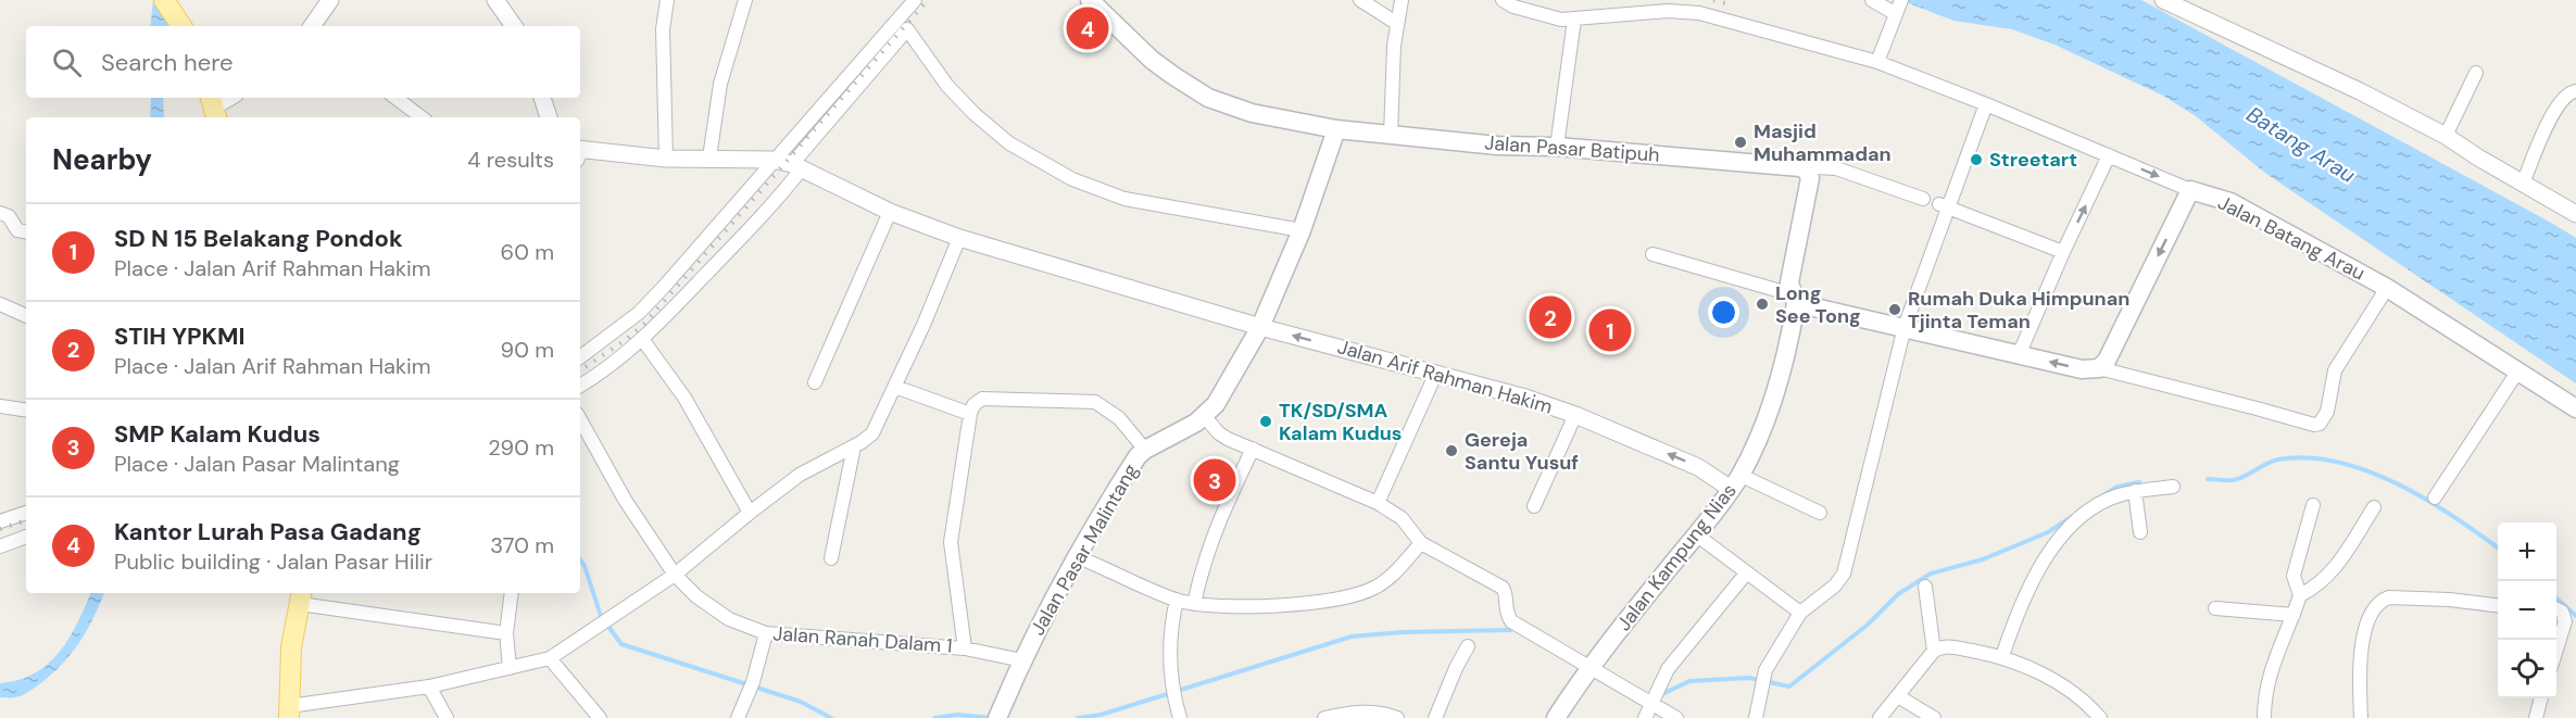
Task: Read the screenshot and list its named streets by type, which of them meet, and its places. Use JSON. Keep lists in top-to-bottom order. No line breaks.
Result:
{"streets":{"main road":["Jalan Pasar Batipuh","Jalan Batang Arau","Jalan Pasar Malintang","Jalan Kampung Nias"],"street":["Jalan Arif Rahman Hakim","Jalan Ranah Dalam 1"]},"crossings":[["Jalan Pasar Batipuh","Jalan Pasar Malintang"],["Jalan Pasar Batipuh","Jalan Kampung Nias"],["Jalan Arif Rahman Hakim","Jalan Pasar Malintang"],["Jalan Arif Rahman Hakim","Jalan Kampung Nias"],["Jalan Pasar Malintang","Jalan Ranah Dalam 1"]],"water":["Batang Arau"],"places":["Masjid Muhammadan","Streetart","Long See Tong","Rumah Duka Himpunan Tjinta Teman","TK/SD/SMA Kalam Kudus","Gereja Santu Yusuf"],"page":{"pins":["4","2","1","3"],"search":"Search here","heading":["Nearby","4 results"],"list":[{"mark":"1","name":"SD N 15 Belakang Pondok","note":"Place · Jalan Arif Rahman Hakim","value":"60 m"},{"mark":"2","name":"STIH YPKMI","note":"Place · Jalan Arif Rahman Hakim","value":"90 m"},{"mark":"3","name":"SMP Kalam Kudus","note":"Place · Jalan Pasar Malintang","value":"290 m"},{"mark":"4","name":"Kantor Lurah Pasa Gadang","note":"Public building · Jalan Pasar Hilir","value":"370 m"}],"map_buttons":["+","−"]}}
